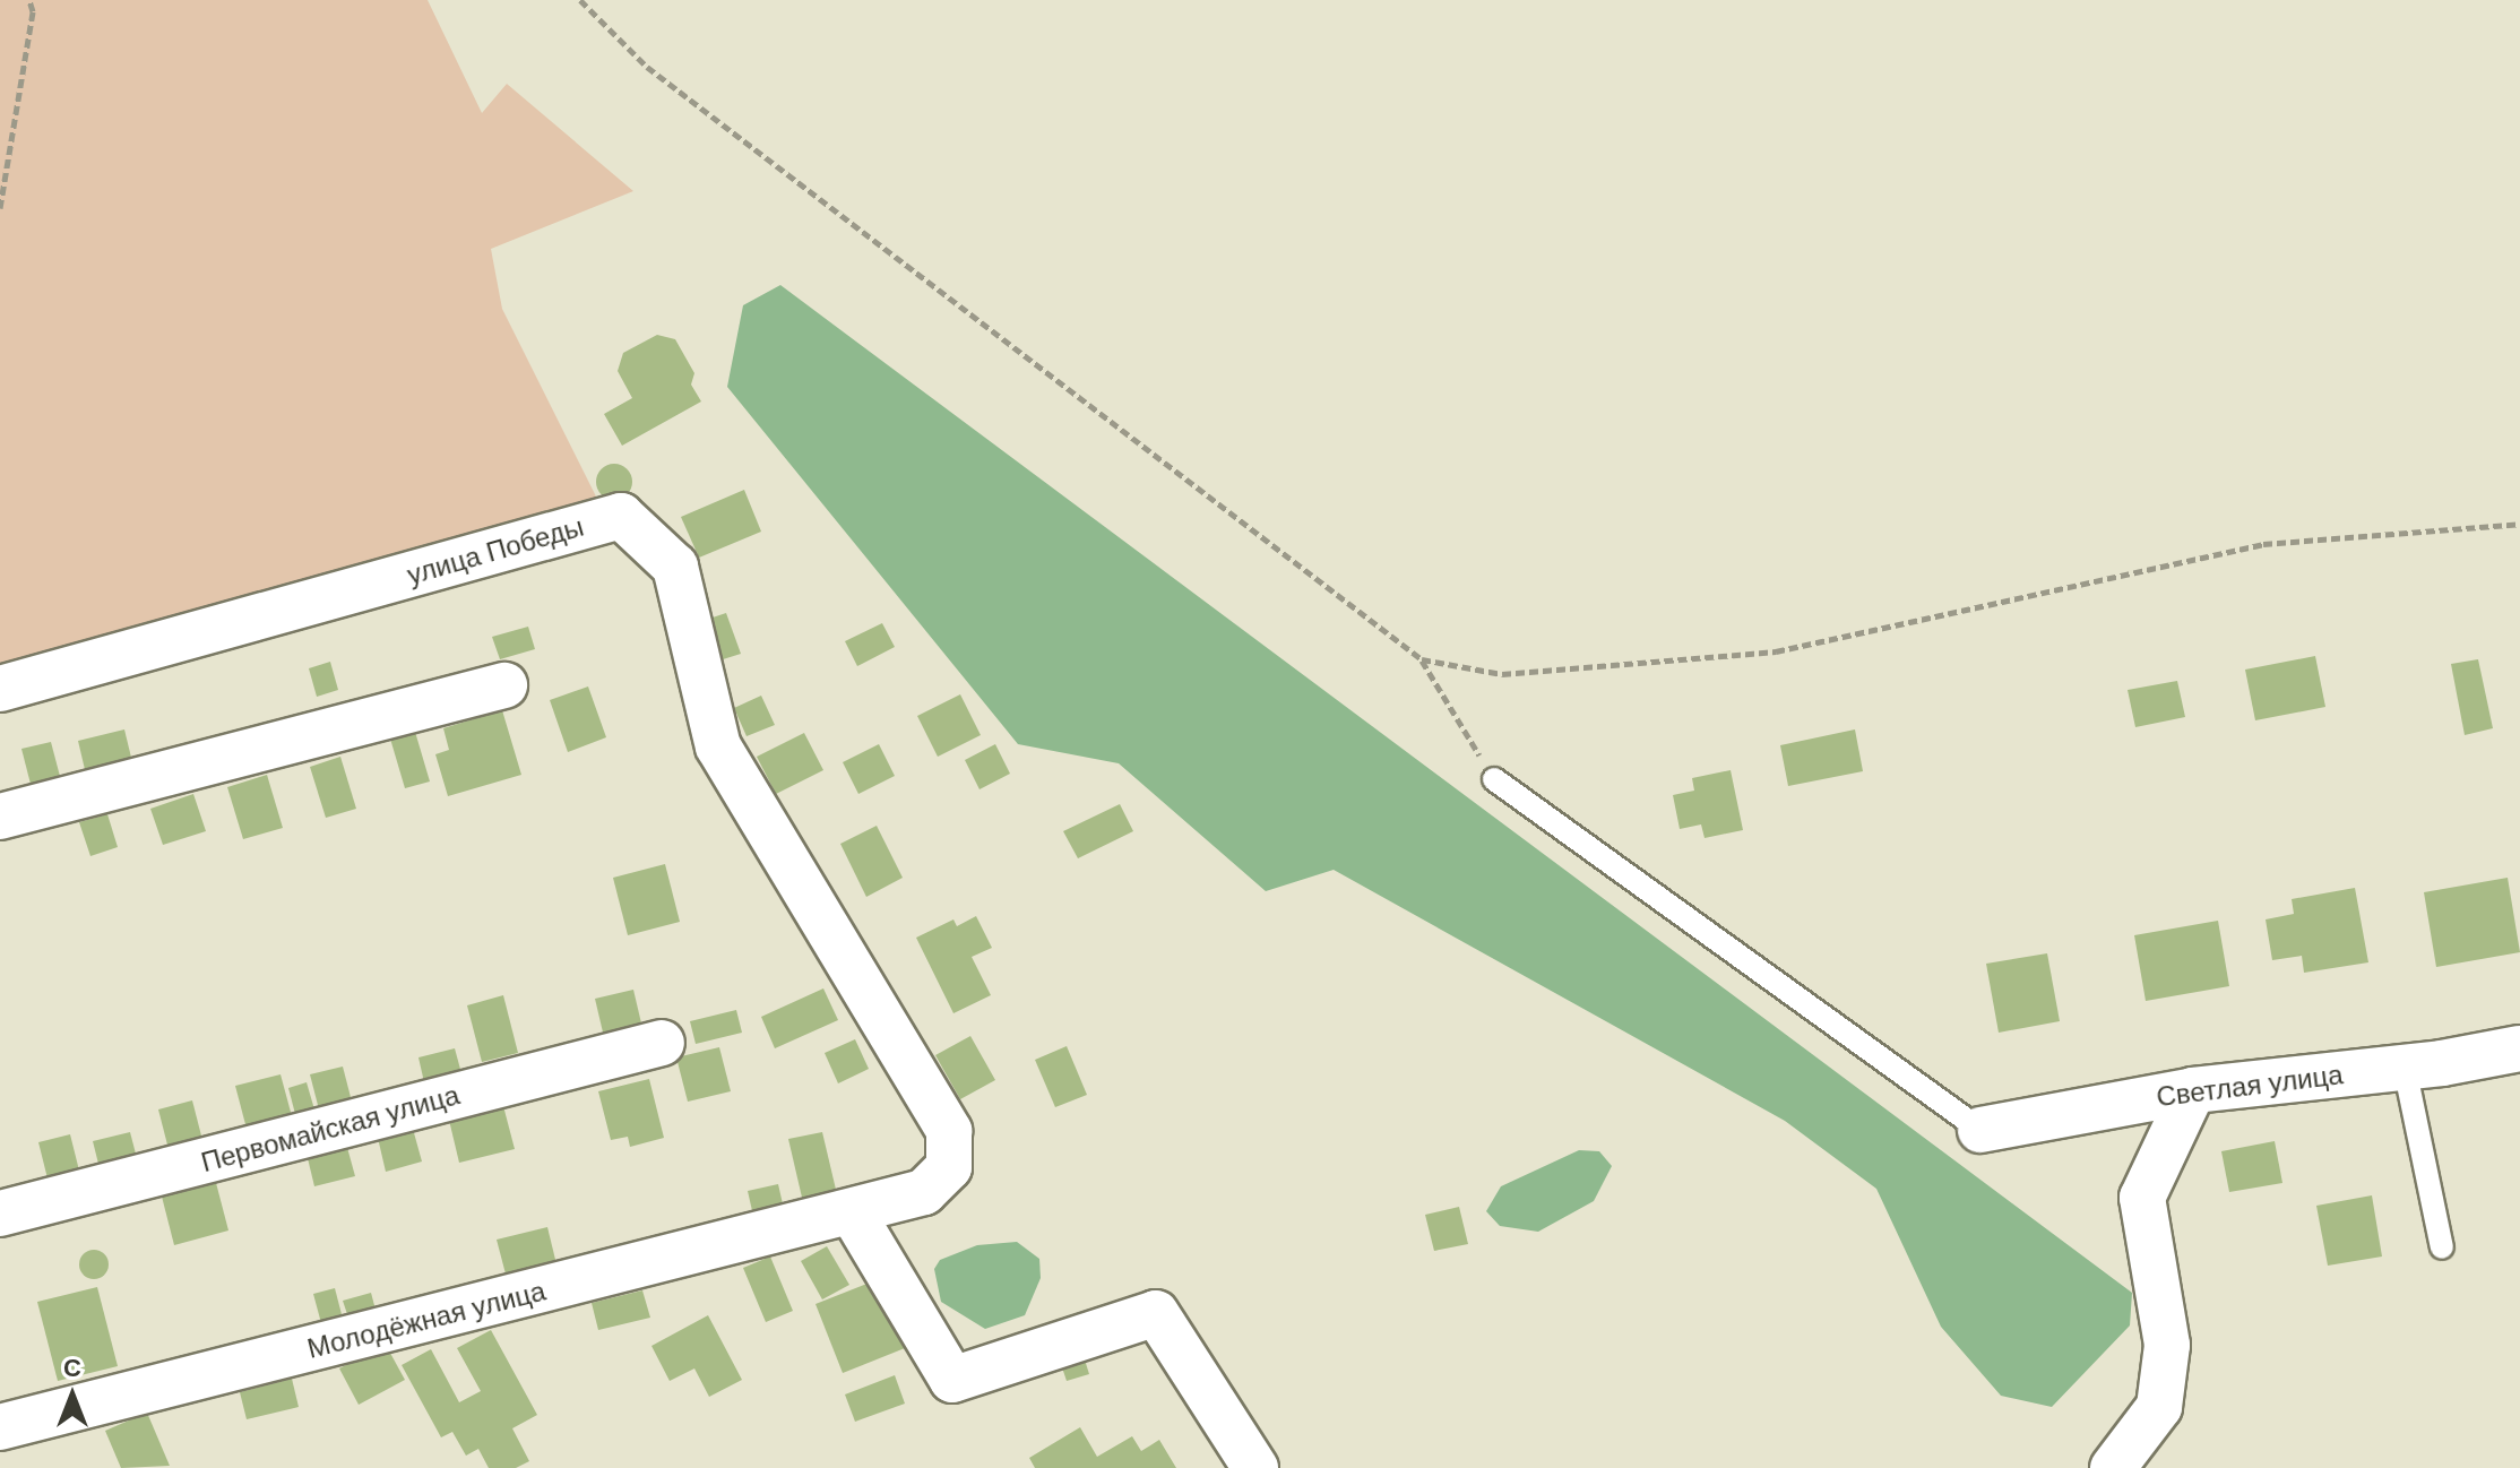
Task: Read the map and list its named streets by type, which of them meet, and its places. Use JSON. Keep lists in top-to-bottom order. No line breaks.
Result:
{"streets":{"street":["улица Победы","Светлая улица","Первомайская улица","Молодёжная улица"]},"crossings":[["улица Победы","Молодёжная улица"]],"north":"top"}
